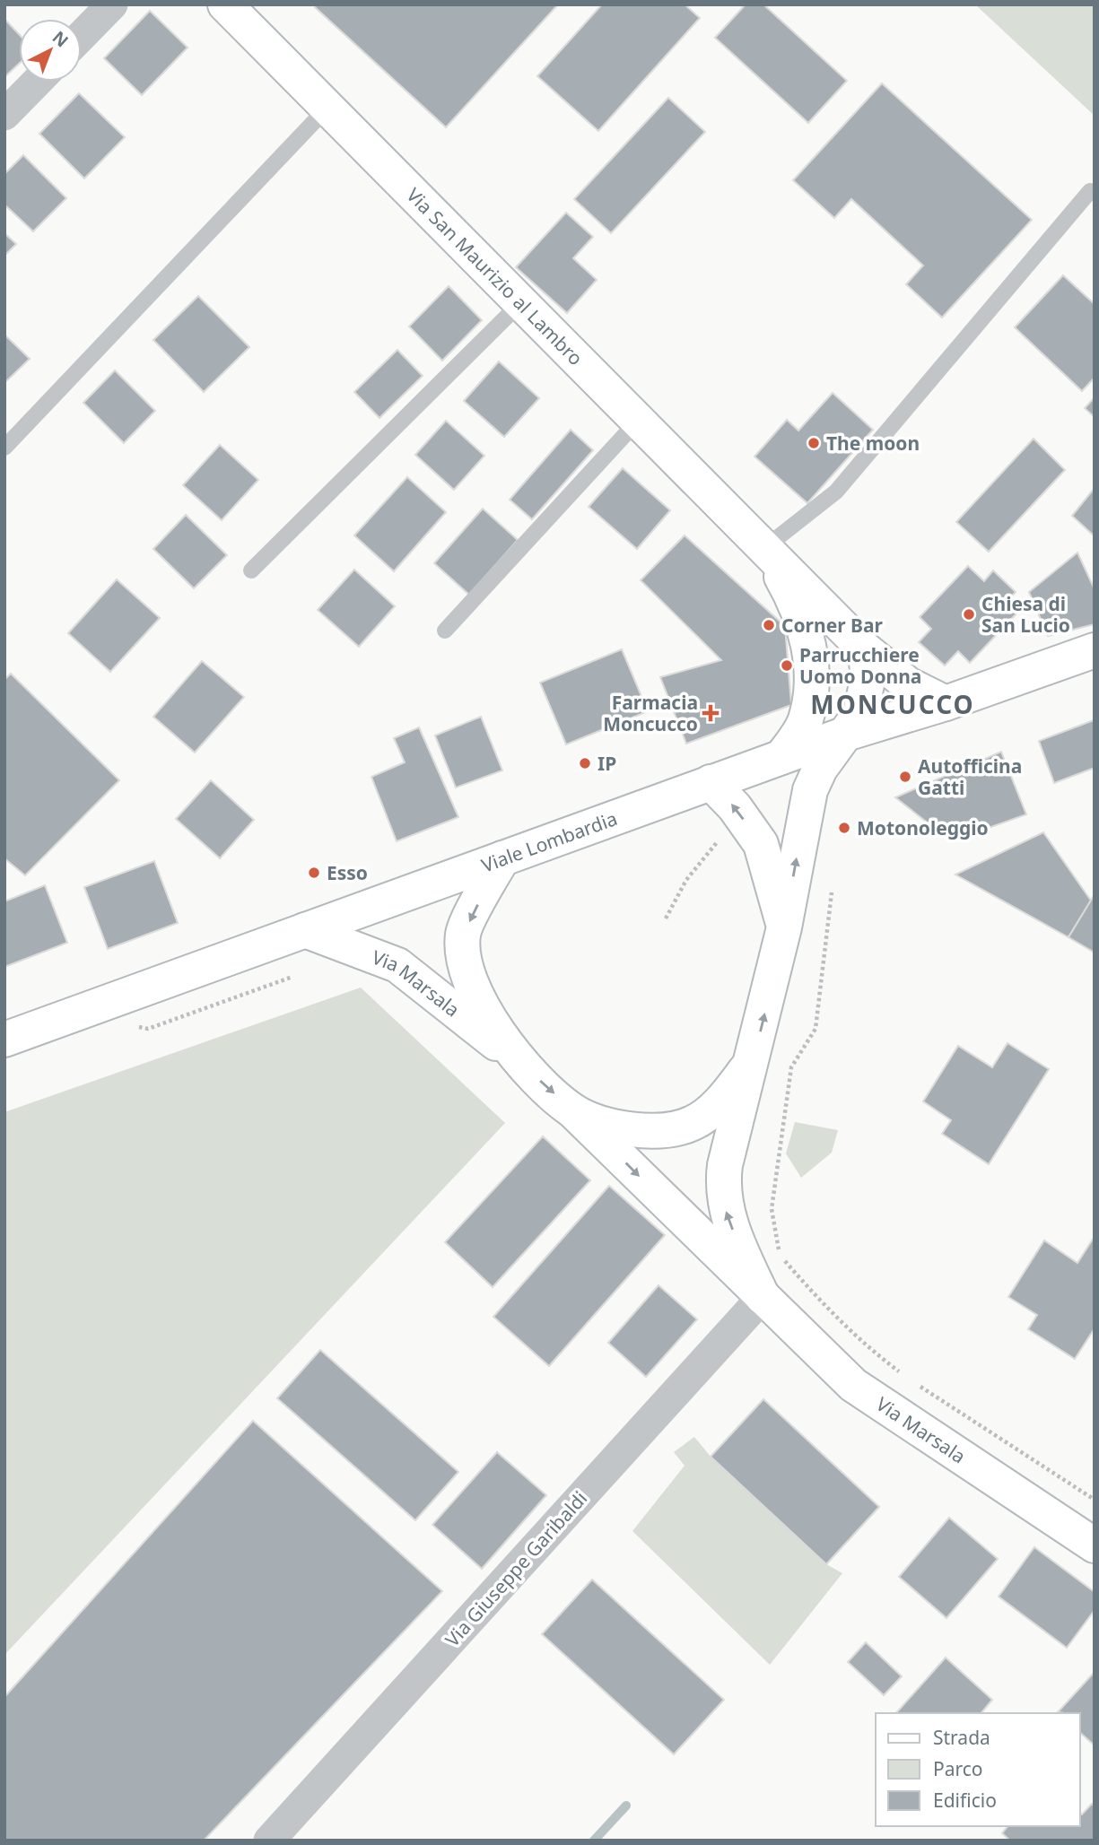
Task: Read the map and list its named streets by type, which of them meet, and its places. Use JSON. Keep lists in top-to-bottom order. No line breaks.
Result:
{"streets":{"main road":["Via San Maurizio al Lambro","Viale Lombardia","Via Marsala"],"street":["Via Giuseppe Garibaldi"]},"crossings":[["Via San Maurizio al Lambro","Viale Lombardia"],["Via San Maurizio al Lambro","Via Marsala"],["Viale Lombardia","Via Marsala"],["Via Marsala","Via Giuseppe Garibaldi"]],"districts":["MONCUCCO"],"places":{"other":["The moon","Chiesa di San Lucio","Corner Bar","Parrucchiere Uomo Donna","IP","Autofficina Gatti","Motonoleggio","Esso"],"health":["Farmacia Moncucco"]},"legend":["Strada","Parco","Edificio"],"north":"top right"}
